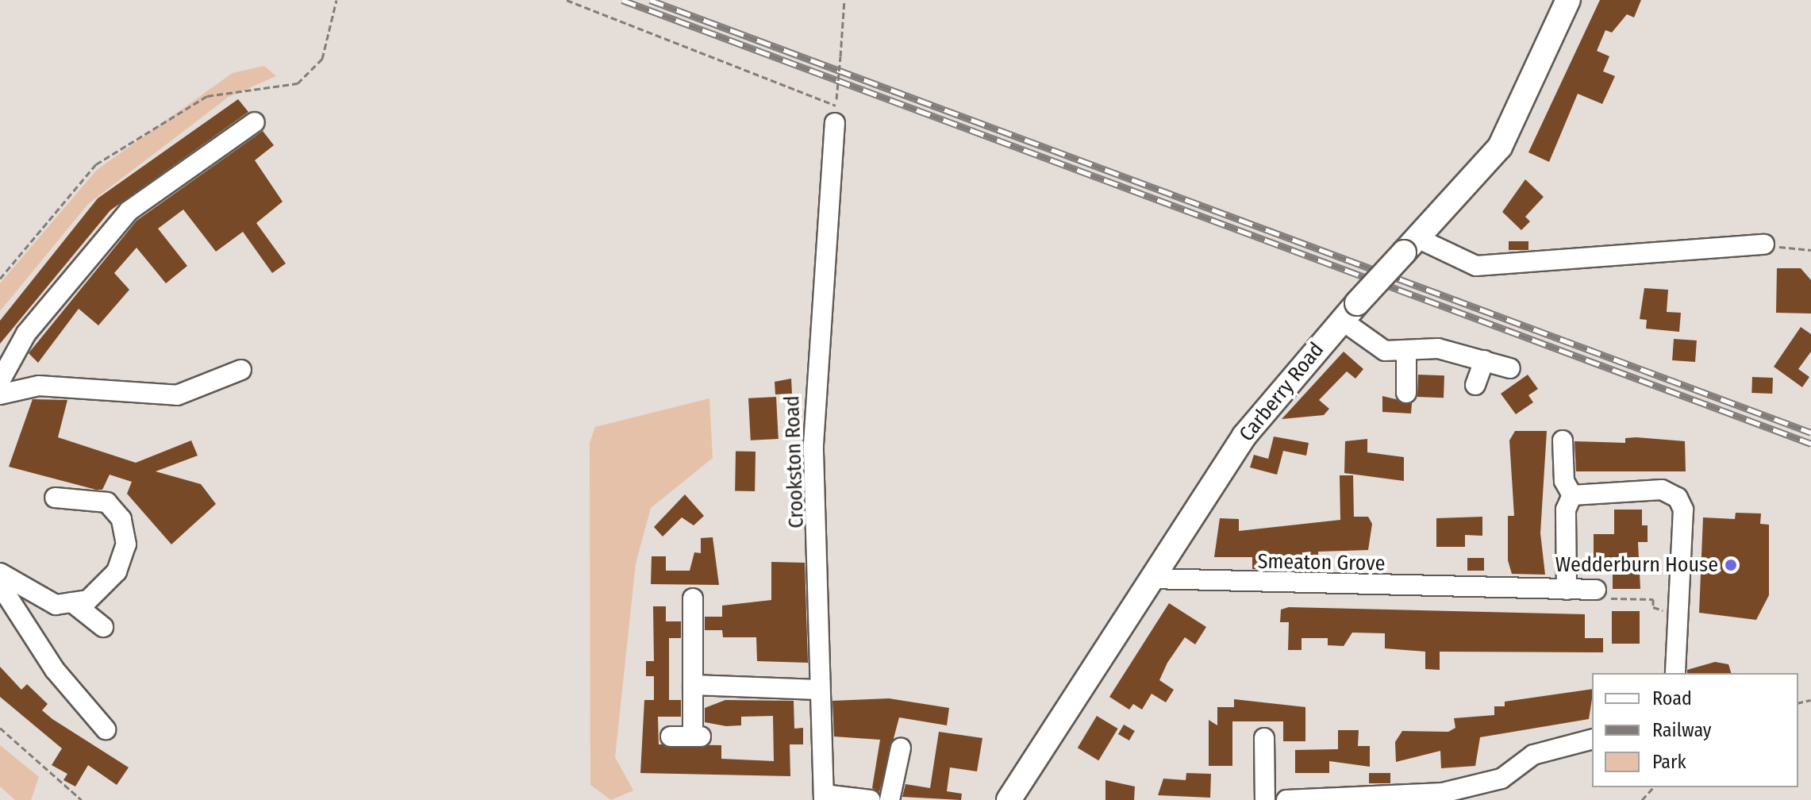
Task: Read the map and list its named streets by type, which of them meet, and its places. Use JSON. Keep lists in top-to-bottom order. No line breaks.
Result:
{"streets":{"main road":["Carberry Road"],"street":["Crookston Road","Smeaton Grove"]},"crossings":[["Carberry Road","Smeaton Grove"]],"places":["Wedderburn House"],"legend":["Road","Railway","Park"]}
